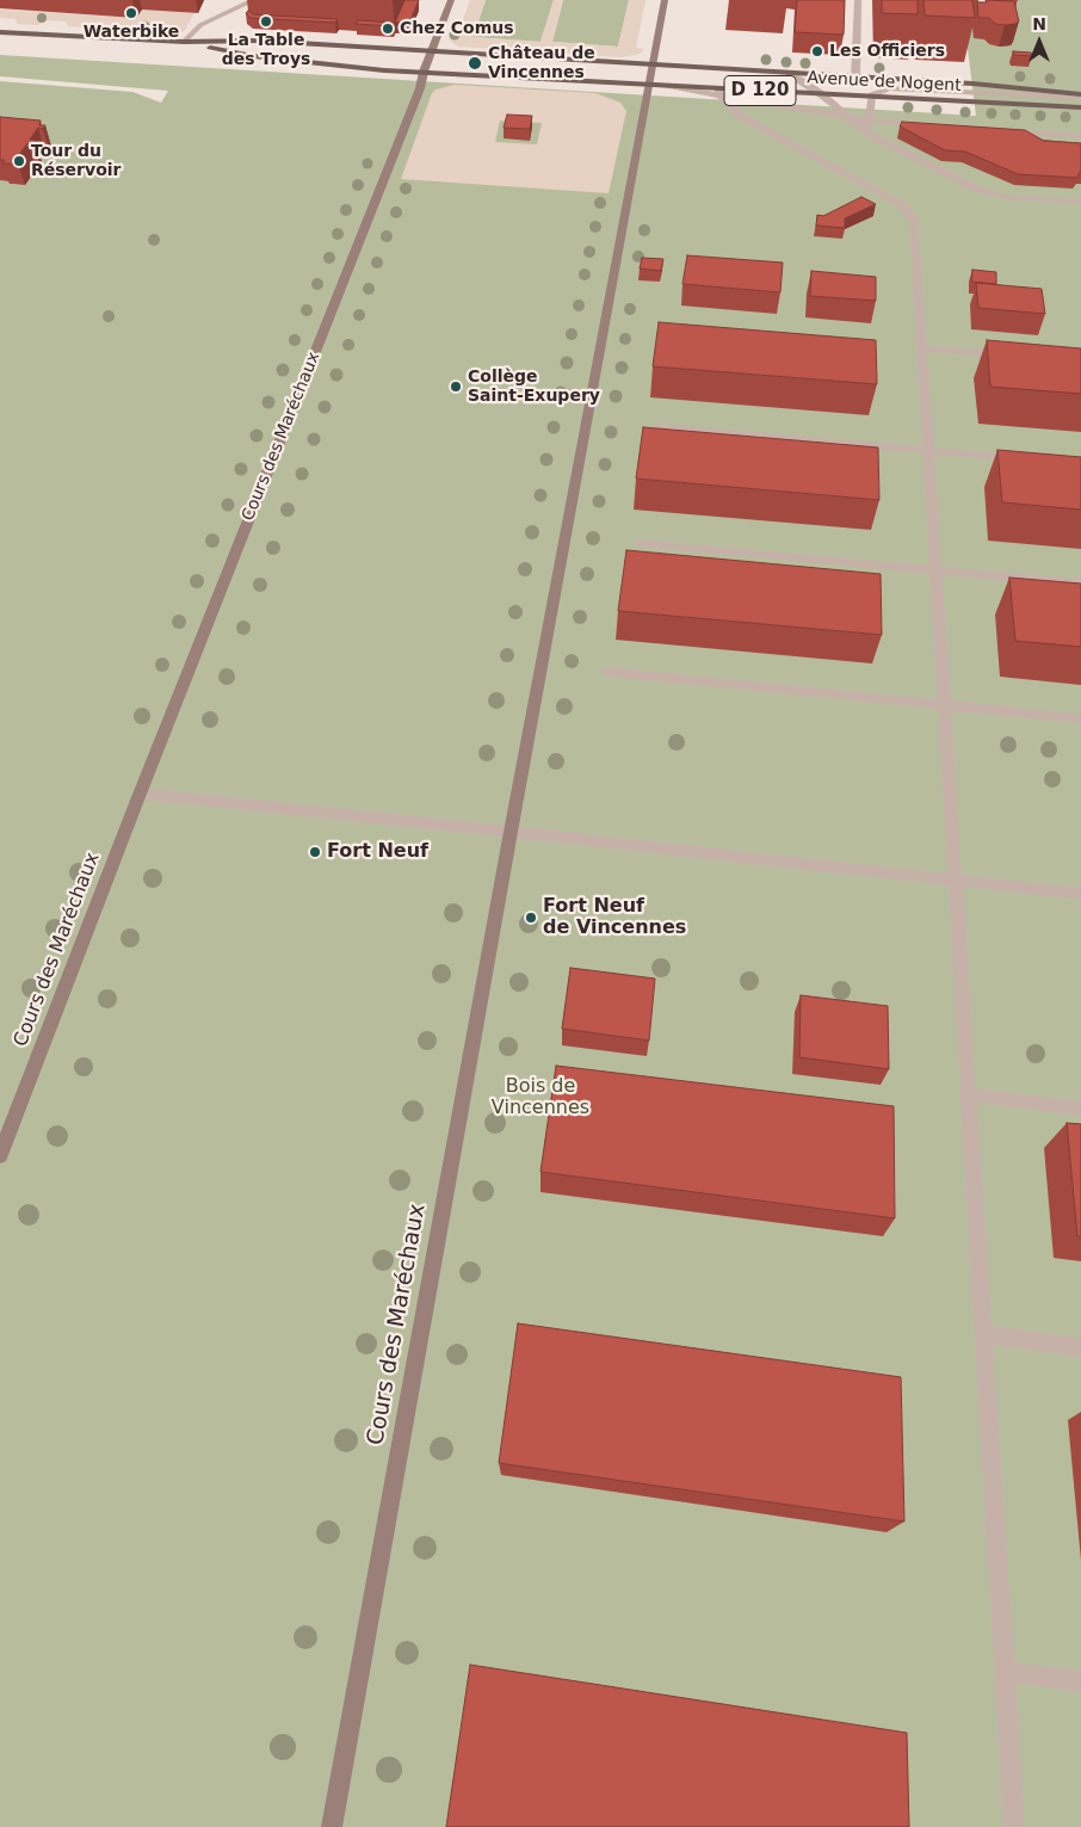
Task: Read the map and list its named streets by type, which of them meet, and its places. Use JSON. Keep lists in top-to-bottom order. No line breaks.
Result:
{"streets":{"main road":["Avenue de Nogent","D 120"],"street":["Cours des Maréchaux"]},"crossings":[["Avenue de Nogent","D 120"],["Avenue de Nogent","Cours des Maréchaux"],["D 120","Cours des Maréchaux"]],"parks":["Bois de Vincennes"],"places":["Waterbike","La Table des Troys","Chez Comus","Les Officiers","Château de Vincennes","Tour du Réservoir","Collège Saint-Exupery","Fort Neuf","Fort Neuf de Vincennes"],"north":"top"}
